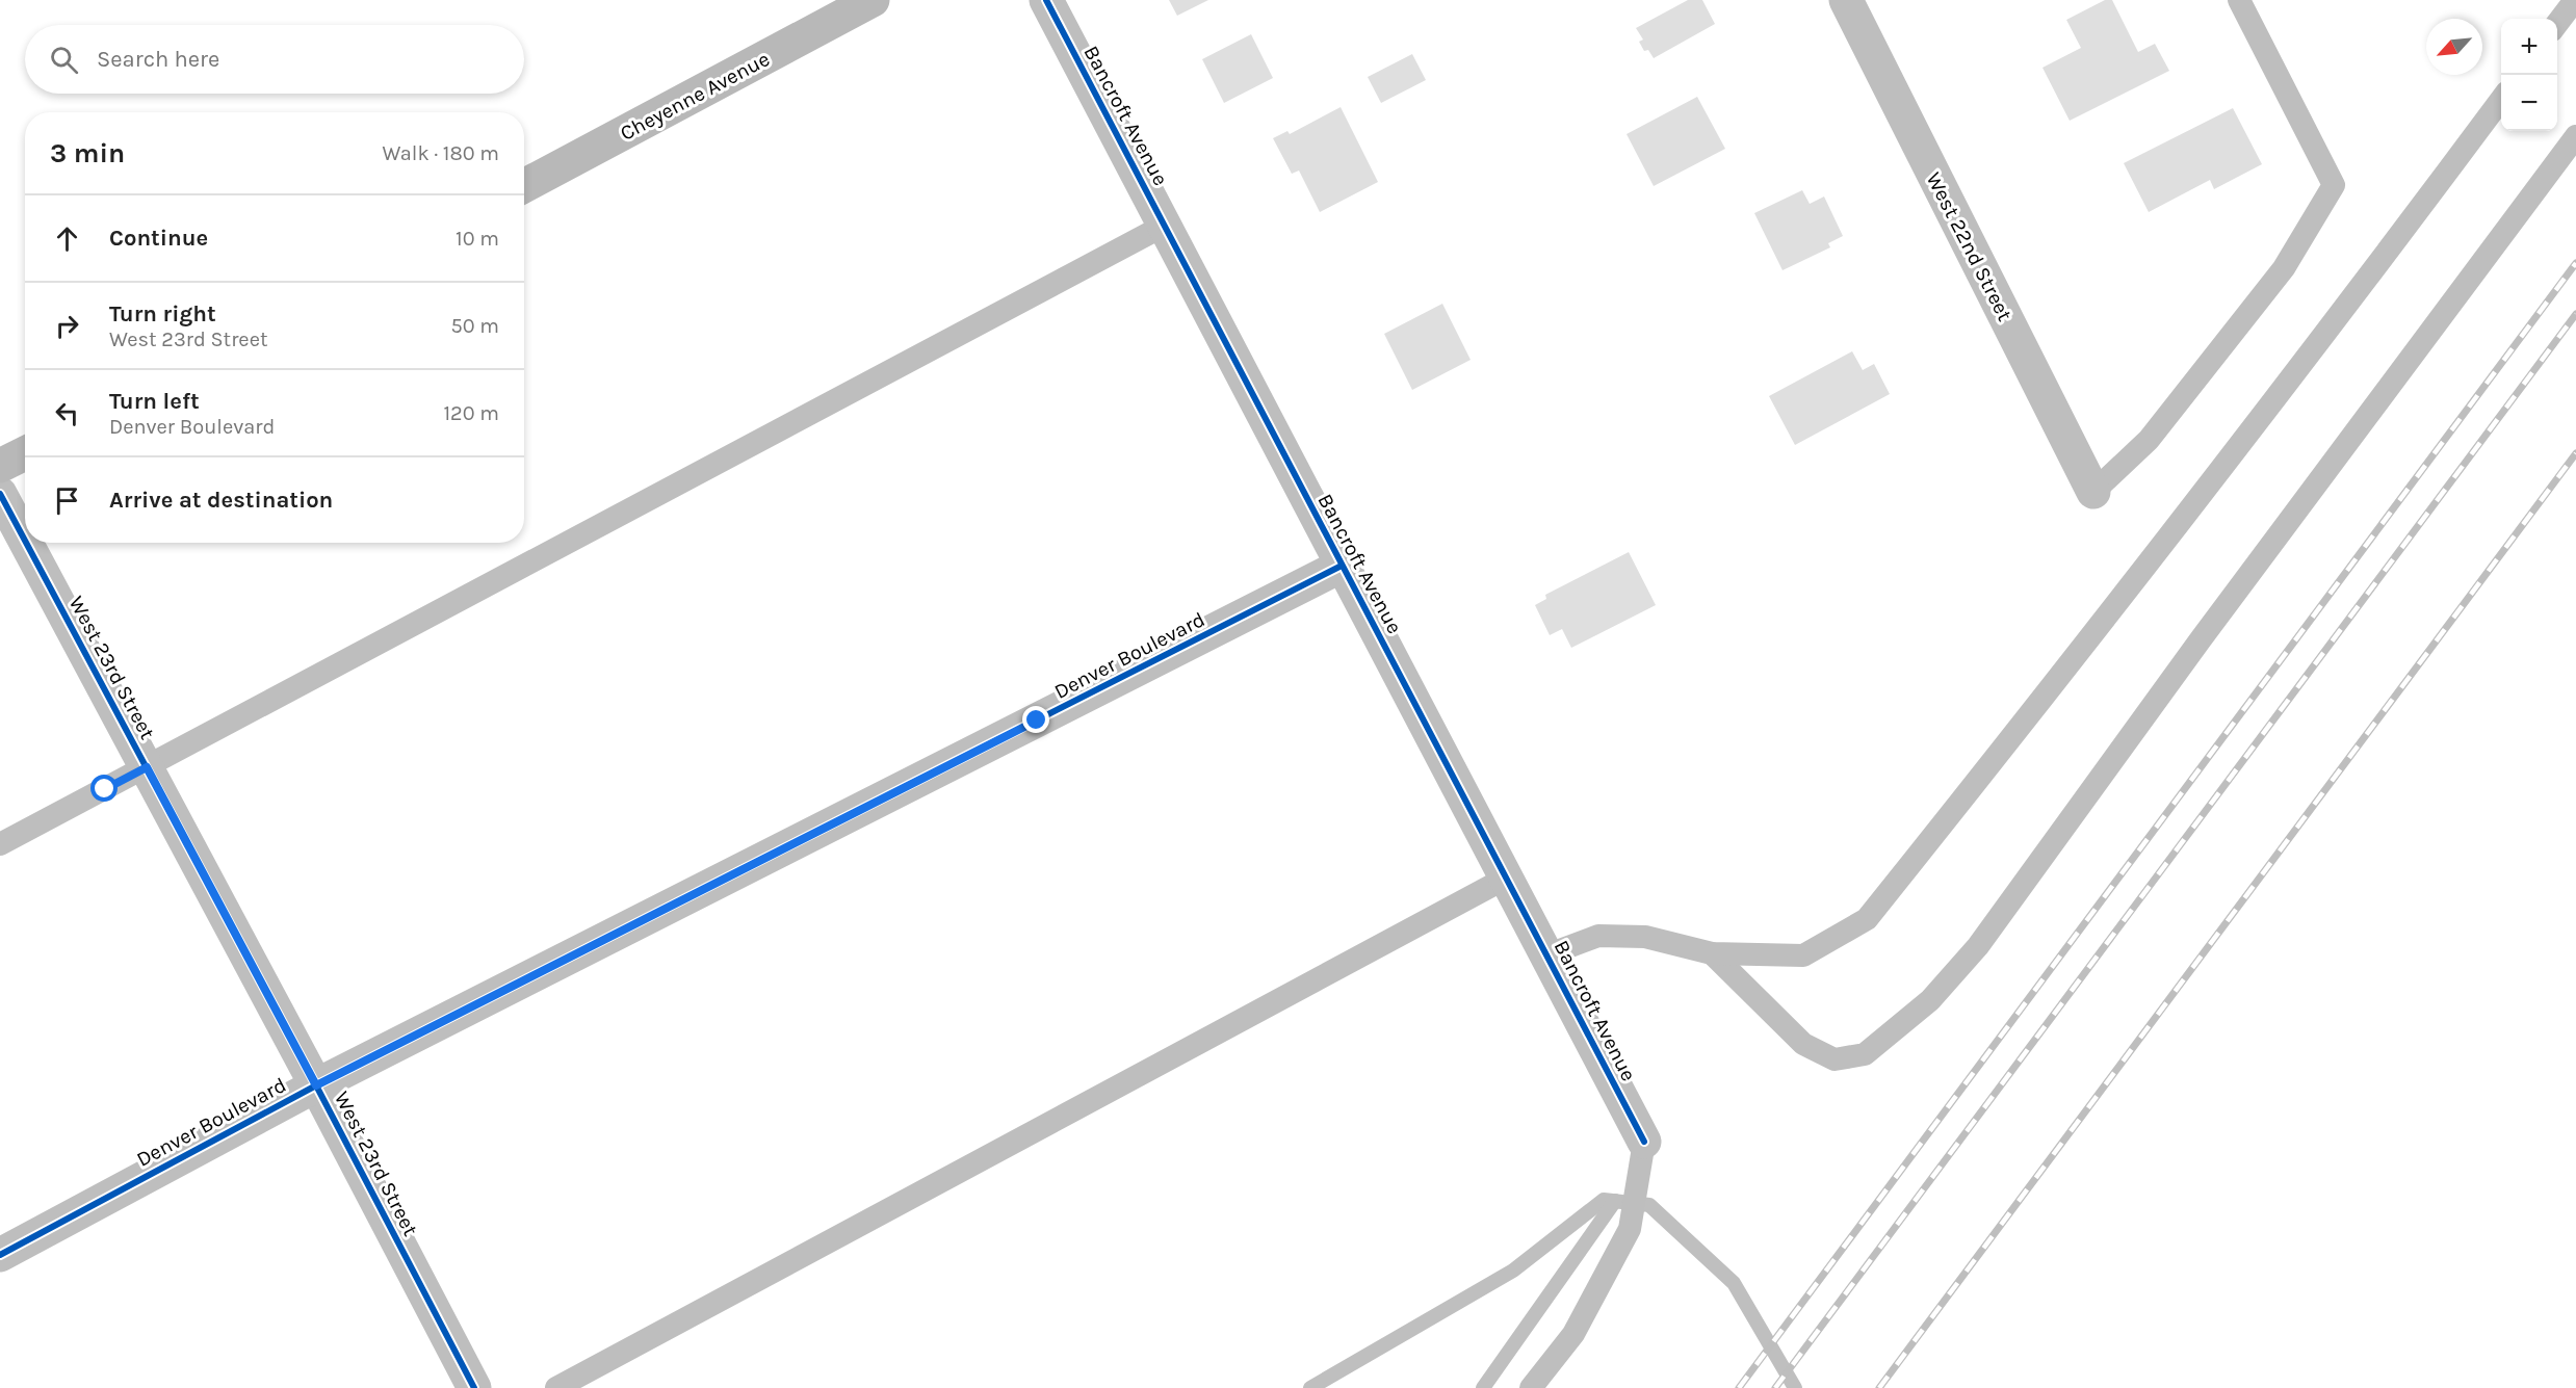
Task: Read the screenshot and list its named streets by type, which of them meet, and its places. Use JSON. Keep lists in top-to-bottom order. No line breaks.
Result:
{"streets":{"street":["Cheyenne Avenue","Bancroft Avenue","West 22nd Street","Denver Boulevard","West 23rd Street"]},"crossings":[["Bancroft Avenue","Denver Boulevard"],["Denver Boulevard","West 23rd Street"]],"north":"bottom left","page":{"map_buttons":["+","−"],"search":"Search here","heading":["3 min","Walk · 180 m"],"list":[["Continue","10 m"],["Turn right","West 23rd Street","50 m"],["Turn left","Denver Boulevard","120 m"],"Arrive at destination"]}}
